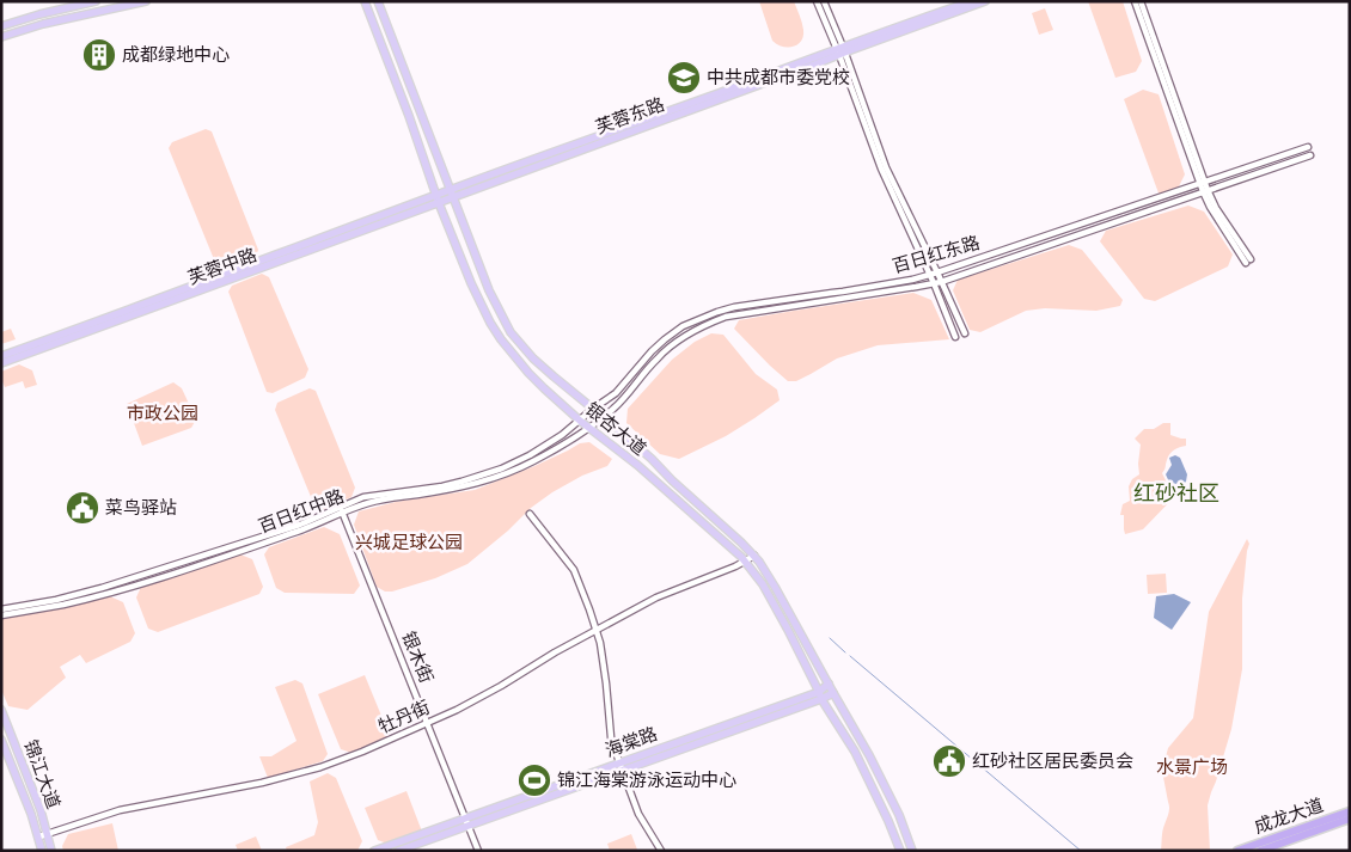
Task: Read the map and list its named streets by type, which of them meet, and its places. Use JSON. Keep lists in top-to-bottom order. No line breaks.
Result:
{"streets":{"highway":["成龙大道"],"main road":["芙蓉东路","芙蓉中路","银杏大道","海棠路","锦江大道"],"street":["百日红东路","百日红中路","银木街","牡丹街"]},"crossings":[["芙蓉东路","芙蓉中路"],["芙蓉东路","银杏大道"],["百日红东路","银杏大道"],["百日红东路","百日红中路"],["芙蓉中路","银杏大道"],["银杏大道","百日红中路"],["银杏大道","牡丹街"],["银杏大道","海棠路"],["百日红中路","银木街"],["银木街","牡丹街"],["银木街","海棠路"],["牡丹街","锦江大道"]],"districts":["红砂社区"],"parks":["市政公园","兴城足球公园","水景广场"],"places":{"building":["成都绿地中心"],"school or university":["中共成都市委党校"],"public building":["菜鸟驿站","红砂社区居民委员会"],"sports":["锦江海棠游泳运动中心"]}}
